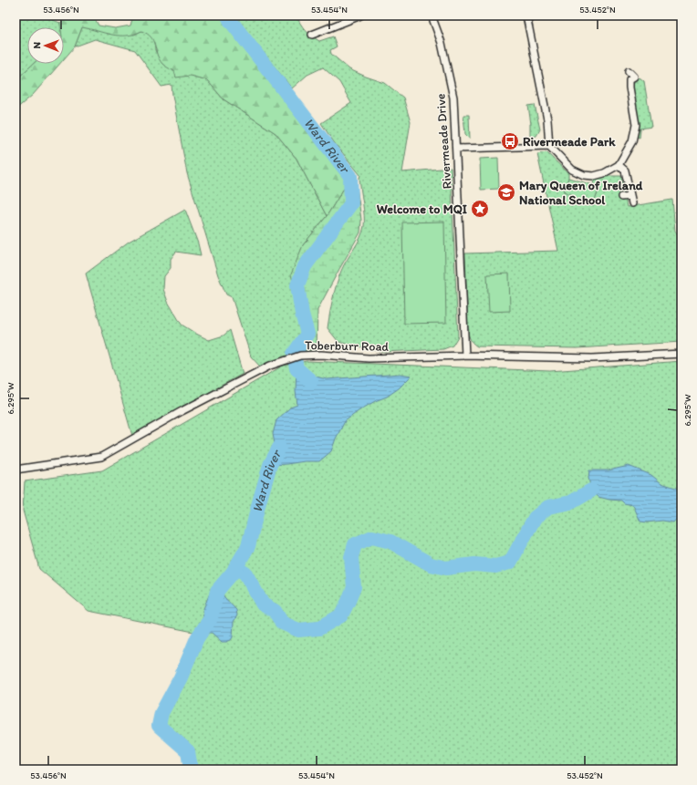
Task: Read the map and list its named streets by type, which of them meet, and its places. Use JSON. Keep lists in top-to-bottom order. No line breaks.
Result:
{"streets":{"street":["Rivermeade Drive","Toberburr Road"]},"crossings":[["Rivermeade Drive","Toberburr Road"]],"water":["Ward River"],"places":{"bus stop":["Rivermeade Park"],"school or university":["Mary Queen of Ireland National School"],"place":["Welcome to MQI"]},"north":"left","coordinates":["53.456°N","53.454°N","53.452°N","6.295°W"]}
